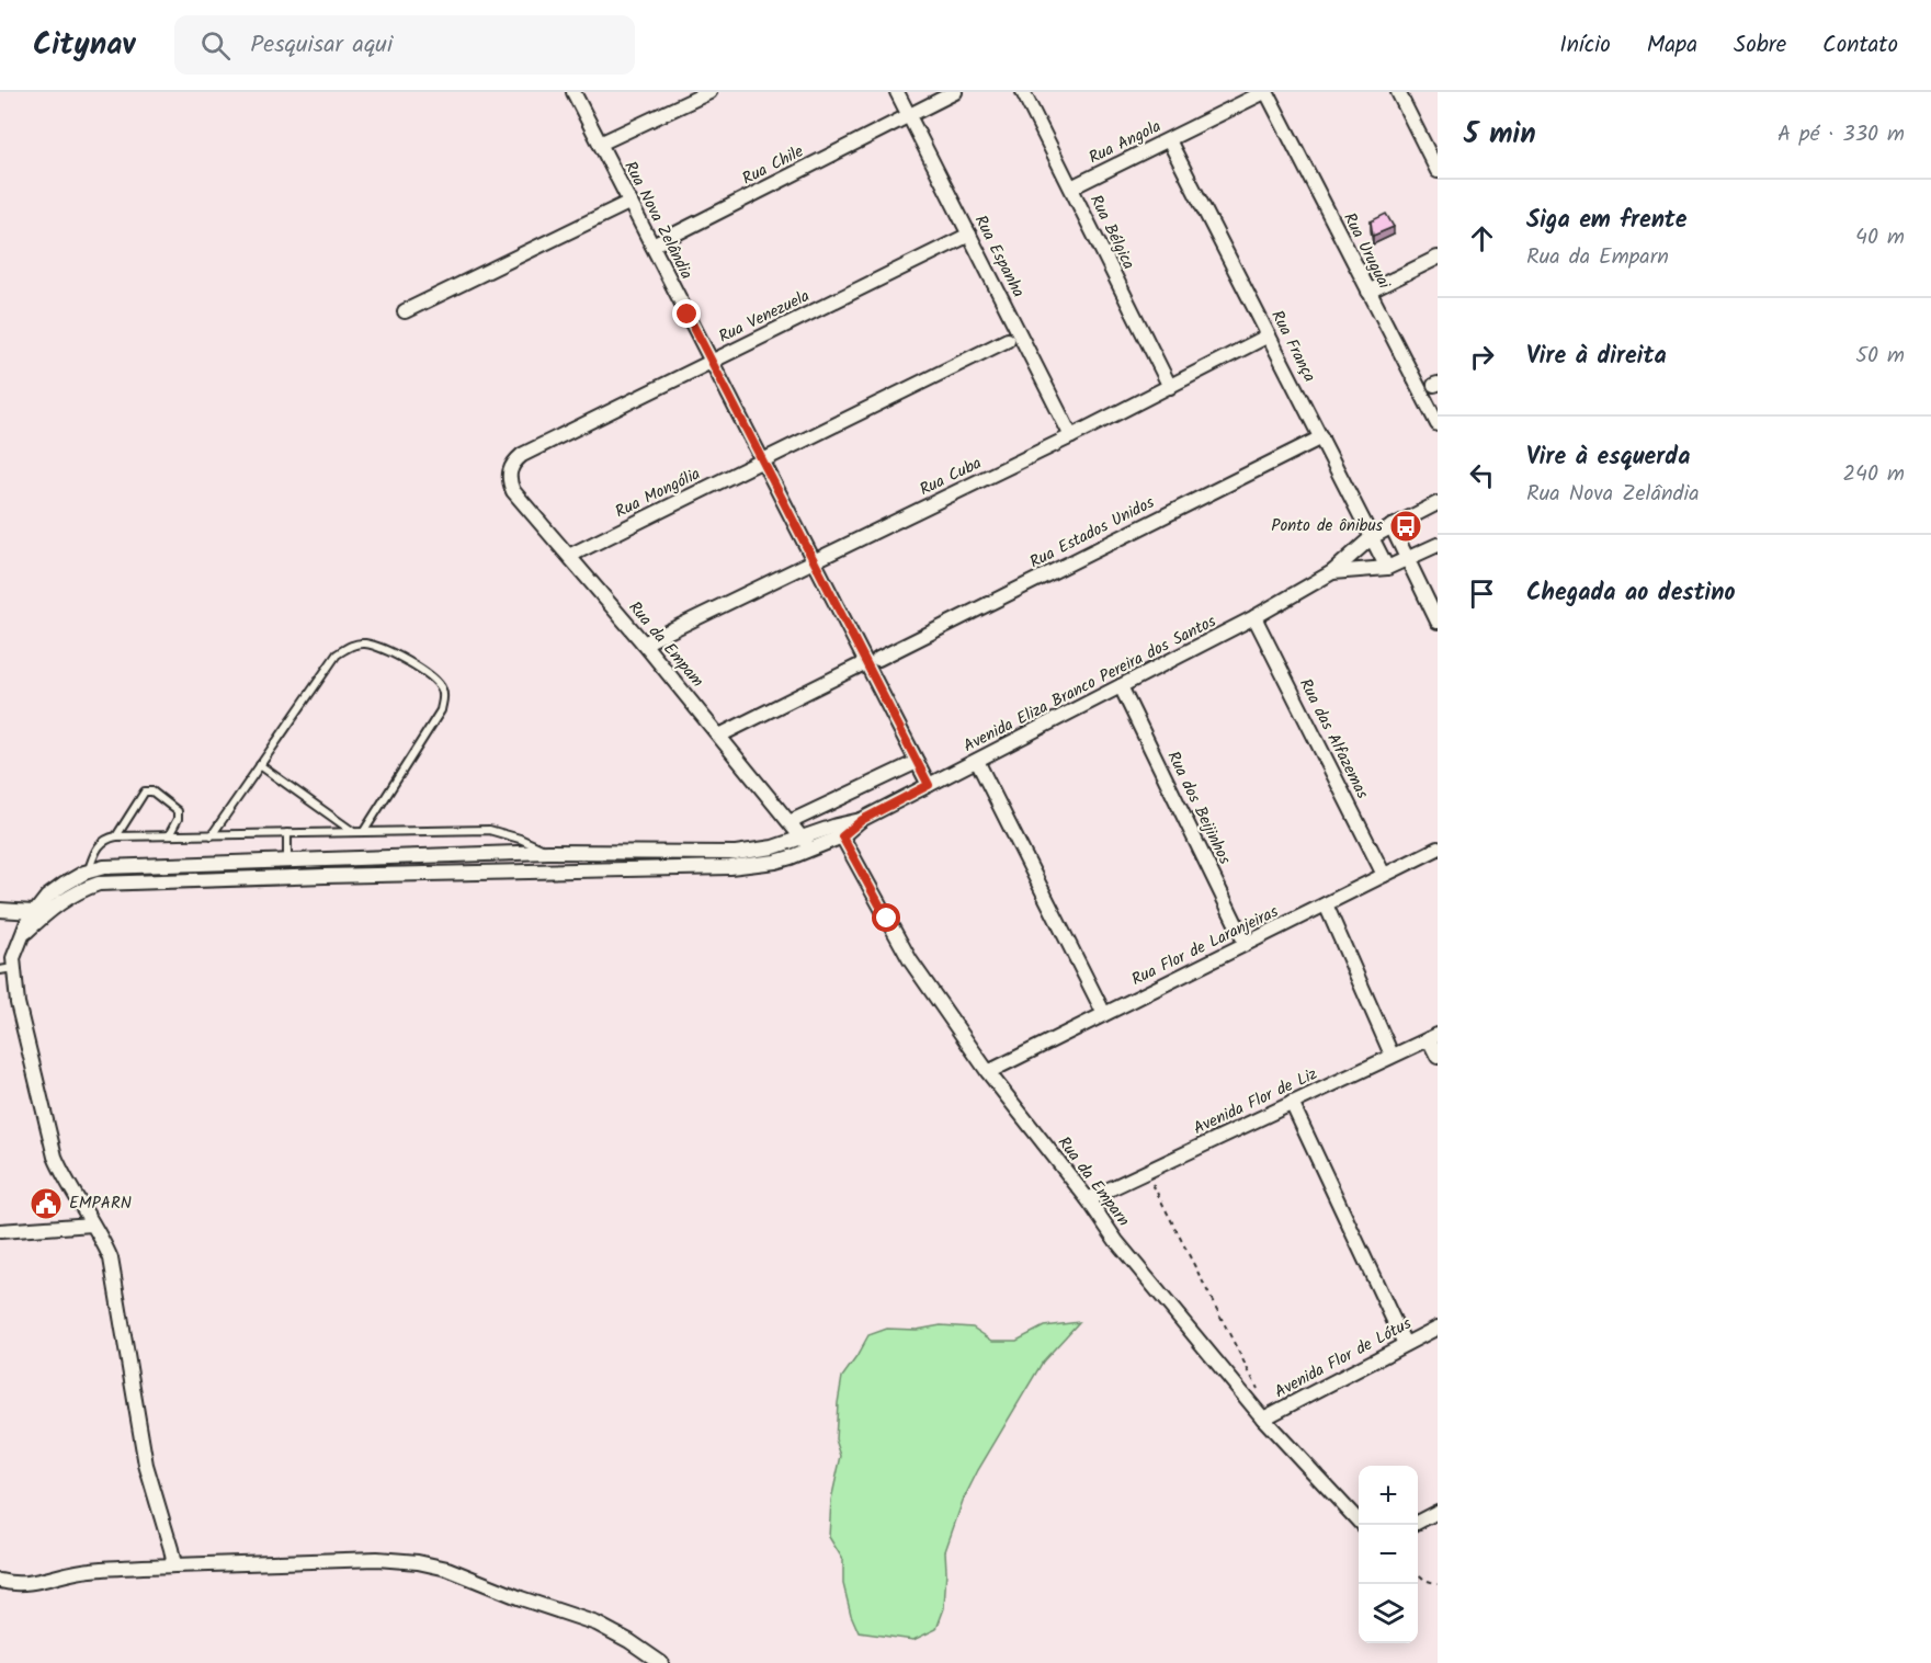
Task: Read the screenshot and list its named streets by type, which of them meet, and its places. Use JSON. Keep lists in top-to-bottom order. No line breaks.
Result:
{"streets":{"street":["Rua Angola","Rua Chile","Rua Nova Zelândia","Rua Bélgica","Rua Uruguai","Rua Espanha","Rua Venezuela","Rua França","Rua Cuba","Rua Mongólia","Rua Estados Unidos","Rua da Empam","Avenida Eliza Branco Pereira dos Santos","Rua das Alfazemas","Rua dos Beijinhos","Rua Flor de Laranjeiras","Avenida Flor de Liz","Rua da Emparn","Avenida Flor de Lótus"]},"crossings":[["Rua Angola","Rua Bélgica"],["Rua Angola","Rua Uruguai"],["Rua Angola","Rua França"],["Rua Chile","Rua Nova Zelândia"],["Rua Chile","Rua Espanha"],["Rua Nova Zelândia","Rua Venezuela"],["Rua Nova Zelândia","Rua Cuba"],["Rua Nova Zelândia","Rua Mongólia"],["Rua Nova Zelândia","Rua Estados Unidos"],["Rua Nova Zelândia","Avenida Eliza Branco Pereira dos Santos"],["Rua Bélgica","Rua Cuba"],["Rua Espanha","Rua Venezuela"],["Rua Espanha","Rua Cuba"],["Rua Venezuela","Rua da Empam"],["Rua França","Rua Cuba"],["Rua França","Rua Estados Unidos"],["Rua França","Avenida Eliza Branco Pereira dos Santos"],["Rua Cuba","Rua da Empam"],["Rua Mongólia","Rua da Empam"],["Rua Estados Unidos","Rua da Empam"],["Avenida Eliza Branco Pereira dos Santos","Rua das Alfazemas"],["Avenida Eliza Branco Pereira dos Santos","Rua dos Beijinhos"],["Avenida Eliza Branco Pereira dos Santos","Rua da Emparn"],["Rua das Alfazemas","Rua Flor de Laranjeiras"],["Rua dos Beijinhos","Rua Flor de Laranjeiras"],["Rua Flor de Laranjeiras","Rua da Emparn"],["Avenida Flor de Liz","Rua da Emparn"],["Rua da Emparn","Avenida Flor de Lótus"]],"places":{"bus stop":["Ponto de ônibus"],"public building":["EMPARN"]},"page":{"header":"Citynav","search":"Pesquisar aqui","nav":["Início","Mapa","Sobre","Contato"],"heading":["5 min","A pé · 330 m"],"list":[["Siga em frente","Rua da Emparn","40 m"],["Vire à direita","50 m"],["Vire à esquerda","Rua Nova Zelândia","240 m"],"Chegada ao destino"],"map_buttons":["+","−"]}}
